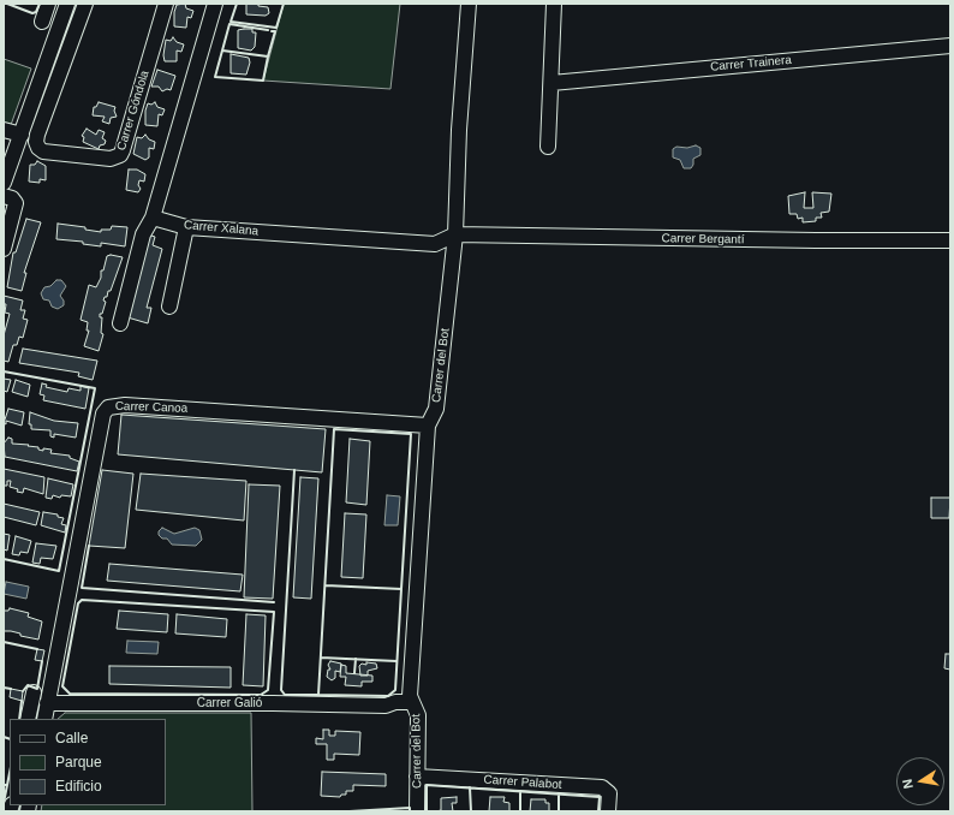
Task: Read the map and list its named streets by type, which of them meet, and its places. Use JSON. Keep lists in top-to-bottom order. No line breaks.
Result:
{"streets":{"street":["Carrer Trainera","Carrer Góndola","Carrer Xalana","Carrer Bergantí","Carrer del Bot","Carrer Canoa","Carrer Galió","Carrer Palabot"]},"crossings":[["Carrer Xalana","Carrer Bergantí"],["Carrer Xalana","Carrer del Bot"],["Carrer Bergantí","Carrer del Bot"],["Carrer del Bot","Carrer Canoa"],["Carrer del Bot","Carrer Galió"],["Carrer del Bot","Carrer Palabot"],["Carrer Canoa","Carrer Galió"]],"legend":["Calle","Parque","Edificio"],"north":"left"}
